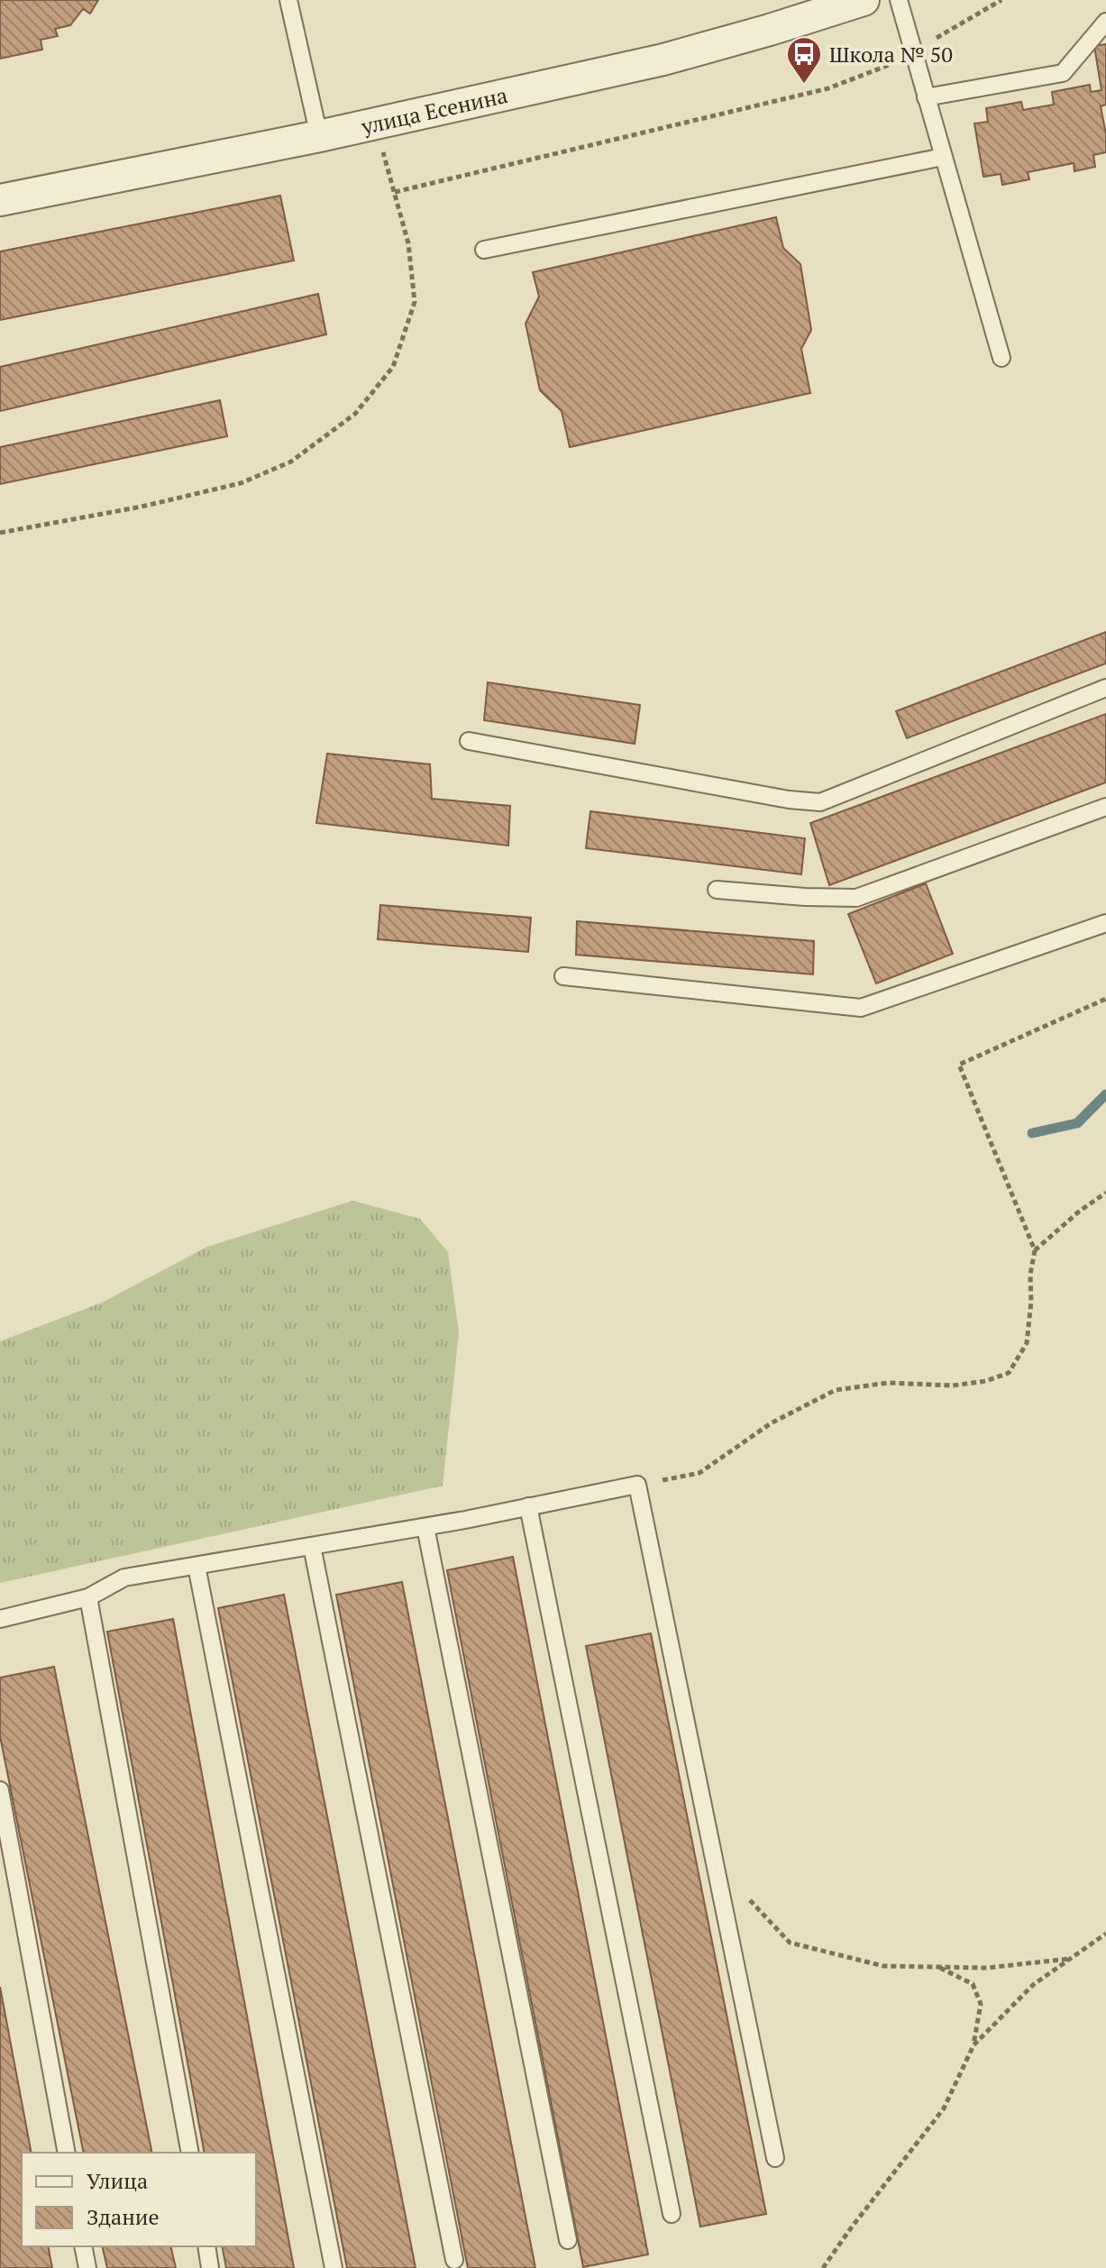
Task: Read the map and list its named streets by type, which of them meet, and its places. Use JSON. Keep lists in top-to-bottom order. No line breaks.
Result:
{"streets":{"street":["улица Есенина"]},"places":{"bus stop":["Школа № 50"]},"legend":["Улица","Здание"]}
